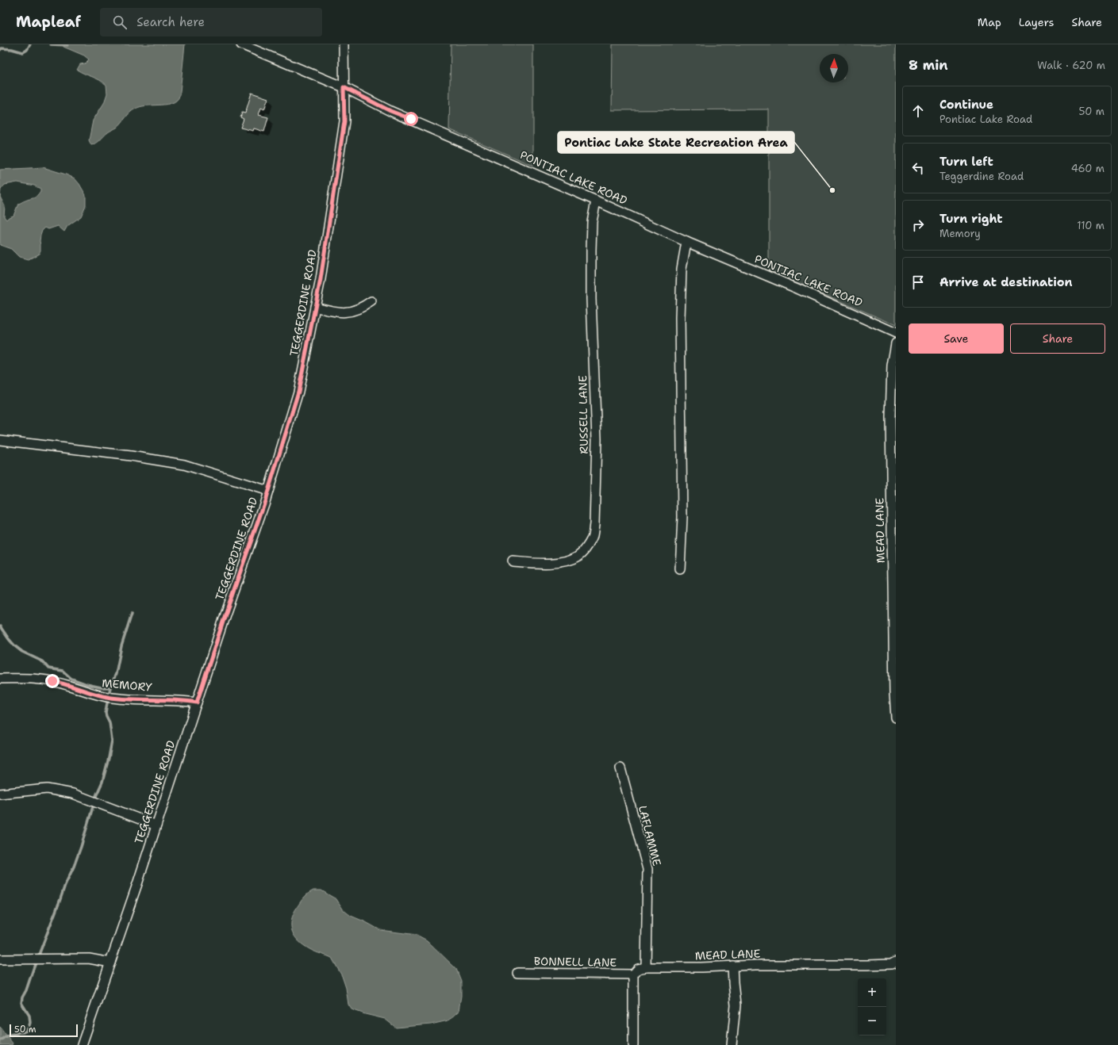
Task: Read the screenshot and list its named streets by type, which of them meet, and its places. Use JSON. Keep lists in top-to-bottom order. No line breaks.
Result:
{"streets":{"street":["PONTIAC LAKE ROAD","TEGGERDINE ROAD","RUSSELL LANE","MEAD LANE","MEMORY","LAFLAMME","BONNELL LANE"]},"crossings":[["PONTIAC LAKE ROAD","TEGGERDINE ROAD"],["PONTIAC LAKE ROAD","RUSSELL LANE"],["TEGGERDINE ROAD","MEMORY"],["MEAD LANE","LAFLAMME"],["MEAD LANE","BONNELL LANE"]],"places":["Pontiac Lake State Recreation Area"],"scale_bar":"50 m","north":"top","page":{"header":"Mapleaf","search":"Search here","nav":["Map","Layers","Share"],"heading":["8 min","Walk · 620 m"],"list":[["Continue","Pontiac Lake Road","50 m"],["Turn left","Teggerdine Road","460 m"],["Turn right","Memory","110 m"],"Arrive at destination"],"buttons":["Save","Share"],"map_buttons":["+","−"],"scale":"50 m"}}
